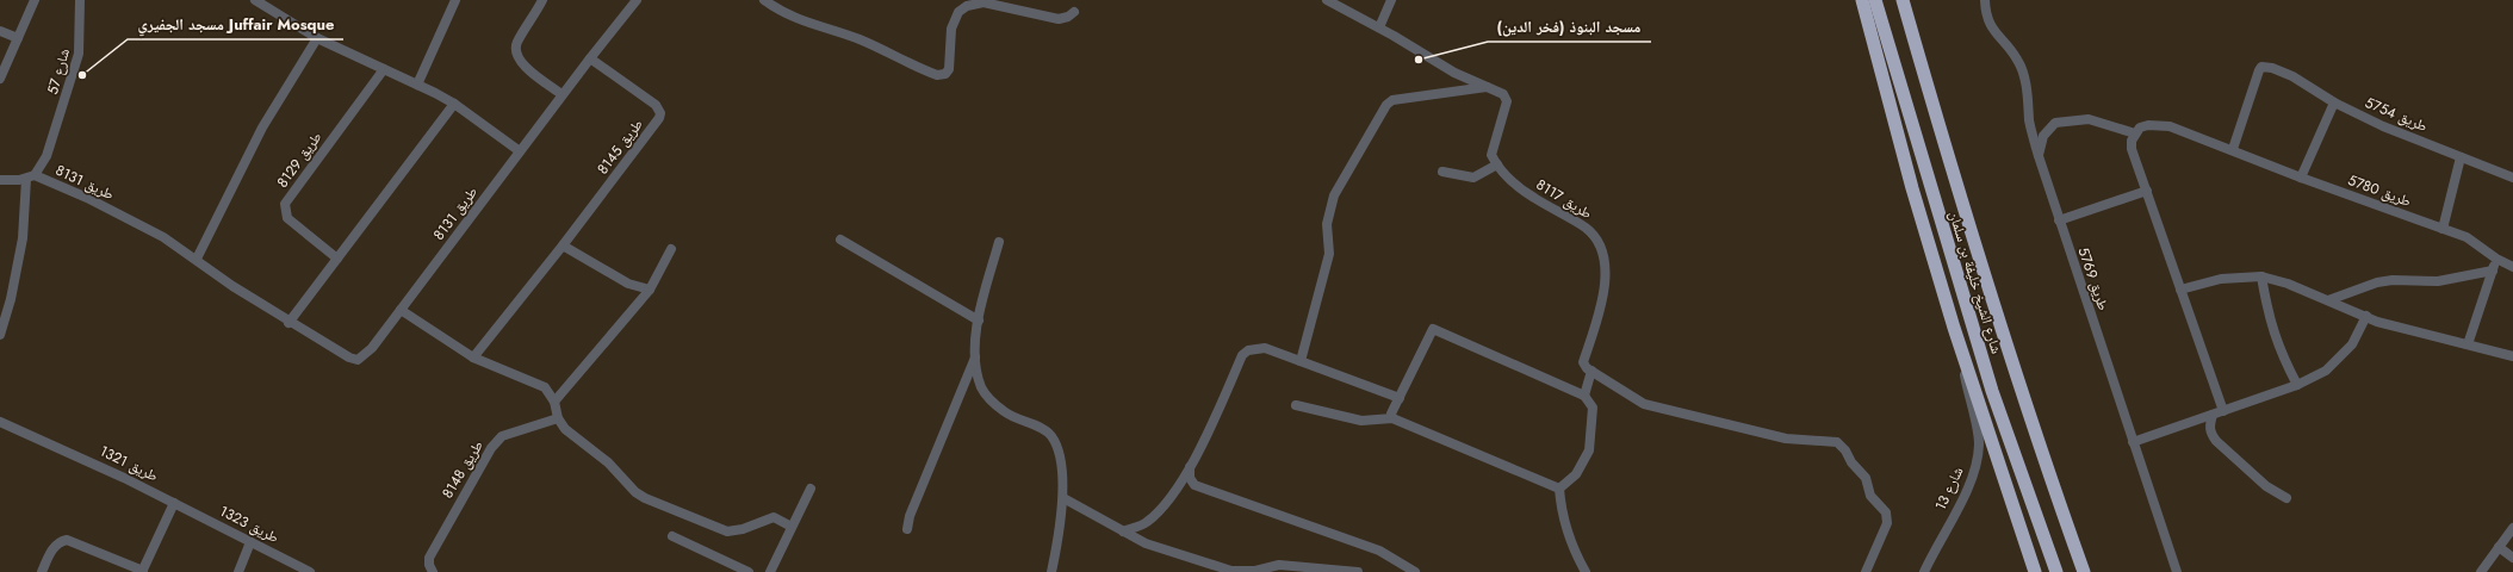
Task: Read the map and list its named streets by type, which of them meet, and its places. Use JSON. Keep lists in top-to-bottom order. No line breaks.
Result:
{"streets":{"highway":["شارع الشيخ خليفة بن سلمان"],"street":["شارع 57","طريق 5754","طريق 8145","طريق 8129","طريق 8131","طريق 5780","طريق 8117","طريق 5769","طريق 1321","طريق 8148","شارع 13","طريق 1323"]},"crossings":[["طريق 5754","طريق 5780"],["طريق 8145","طريق 8131"],["طريق 1321","طريق 1323"]],"places":["مسجد البنوذ (فخر الدين)","مسجد الجفيري Juffair Mosque"]}
